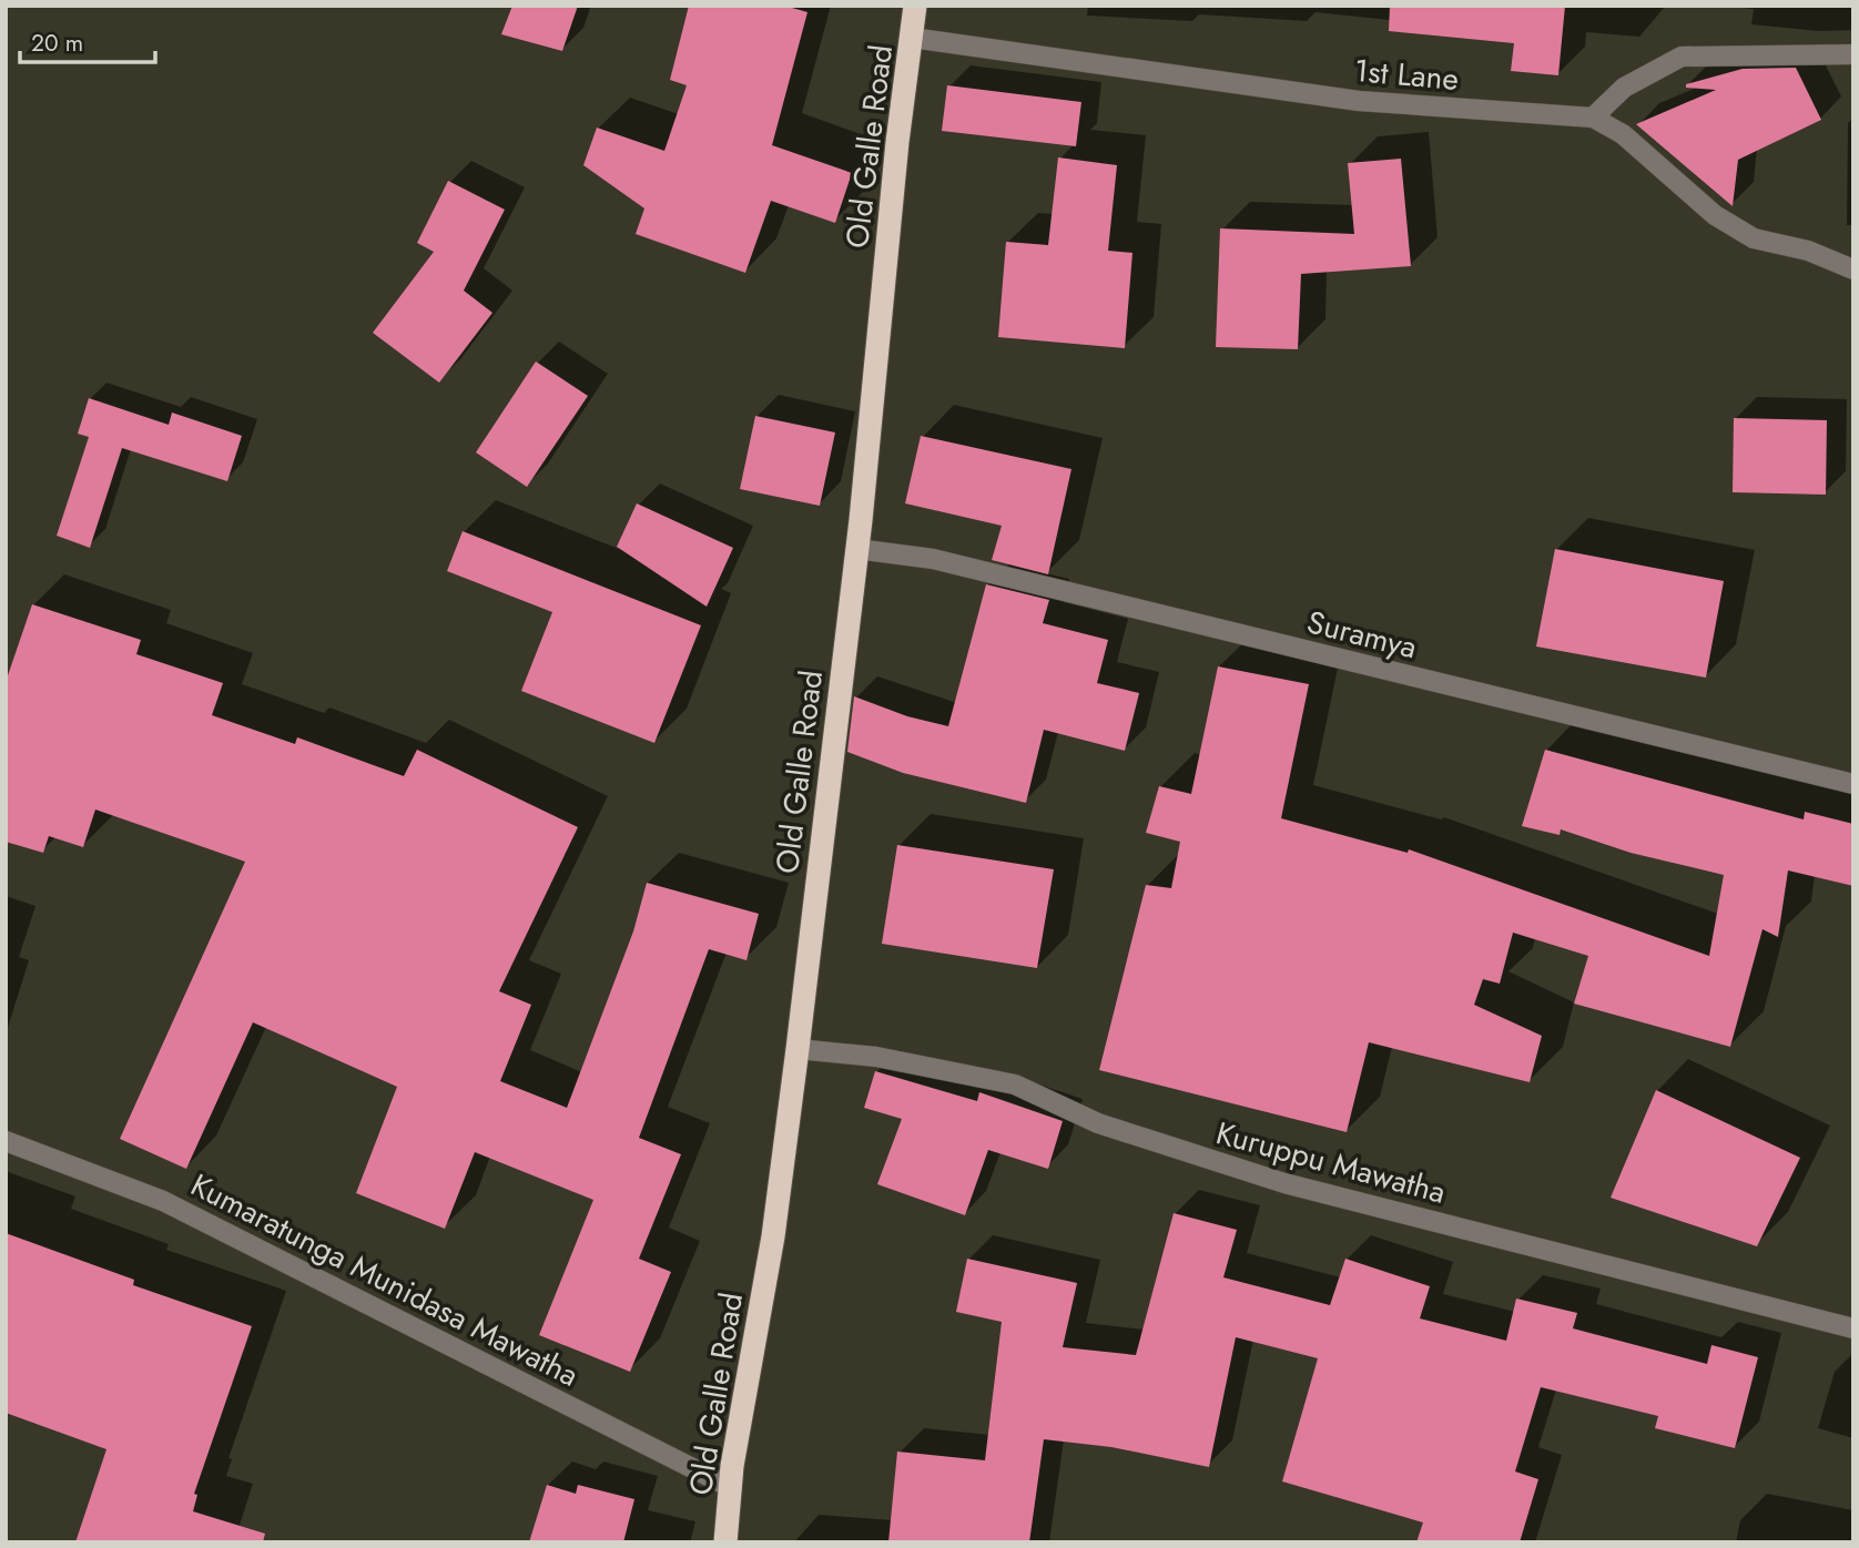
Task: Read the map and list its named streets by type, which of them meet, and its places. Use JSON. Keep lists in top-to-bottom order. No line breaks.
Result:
{"streets":{"highway":["Old Galle Road"],"street":["1st Lane","Suramya","Kuruppu Mawatha","Kumaratunga Munidasa Mawatha"]},"crossings":[["1st Lane","Old Galle Road"],["Old Galle Road","Suramya"],["Old Galle Road","Kuruppu Mawatha"],["Old Galle Road","Kumaratunga Munidasa Mawatha"]],"scale_bar":"20 m"}
